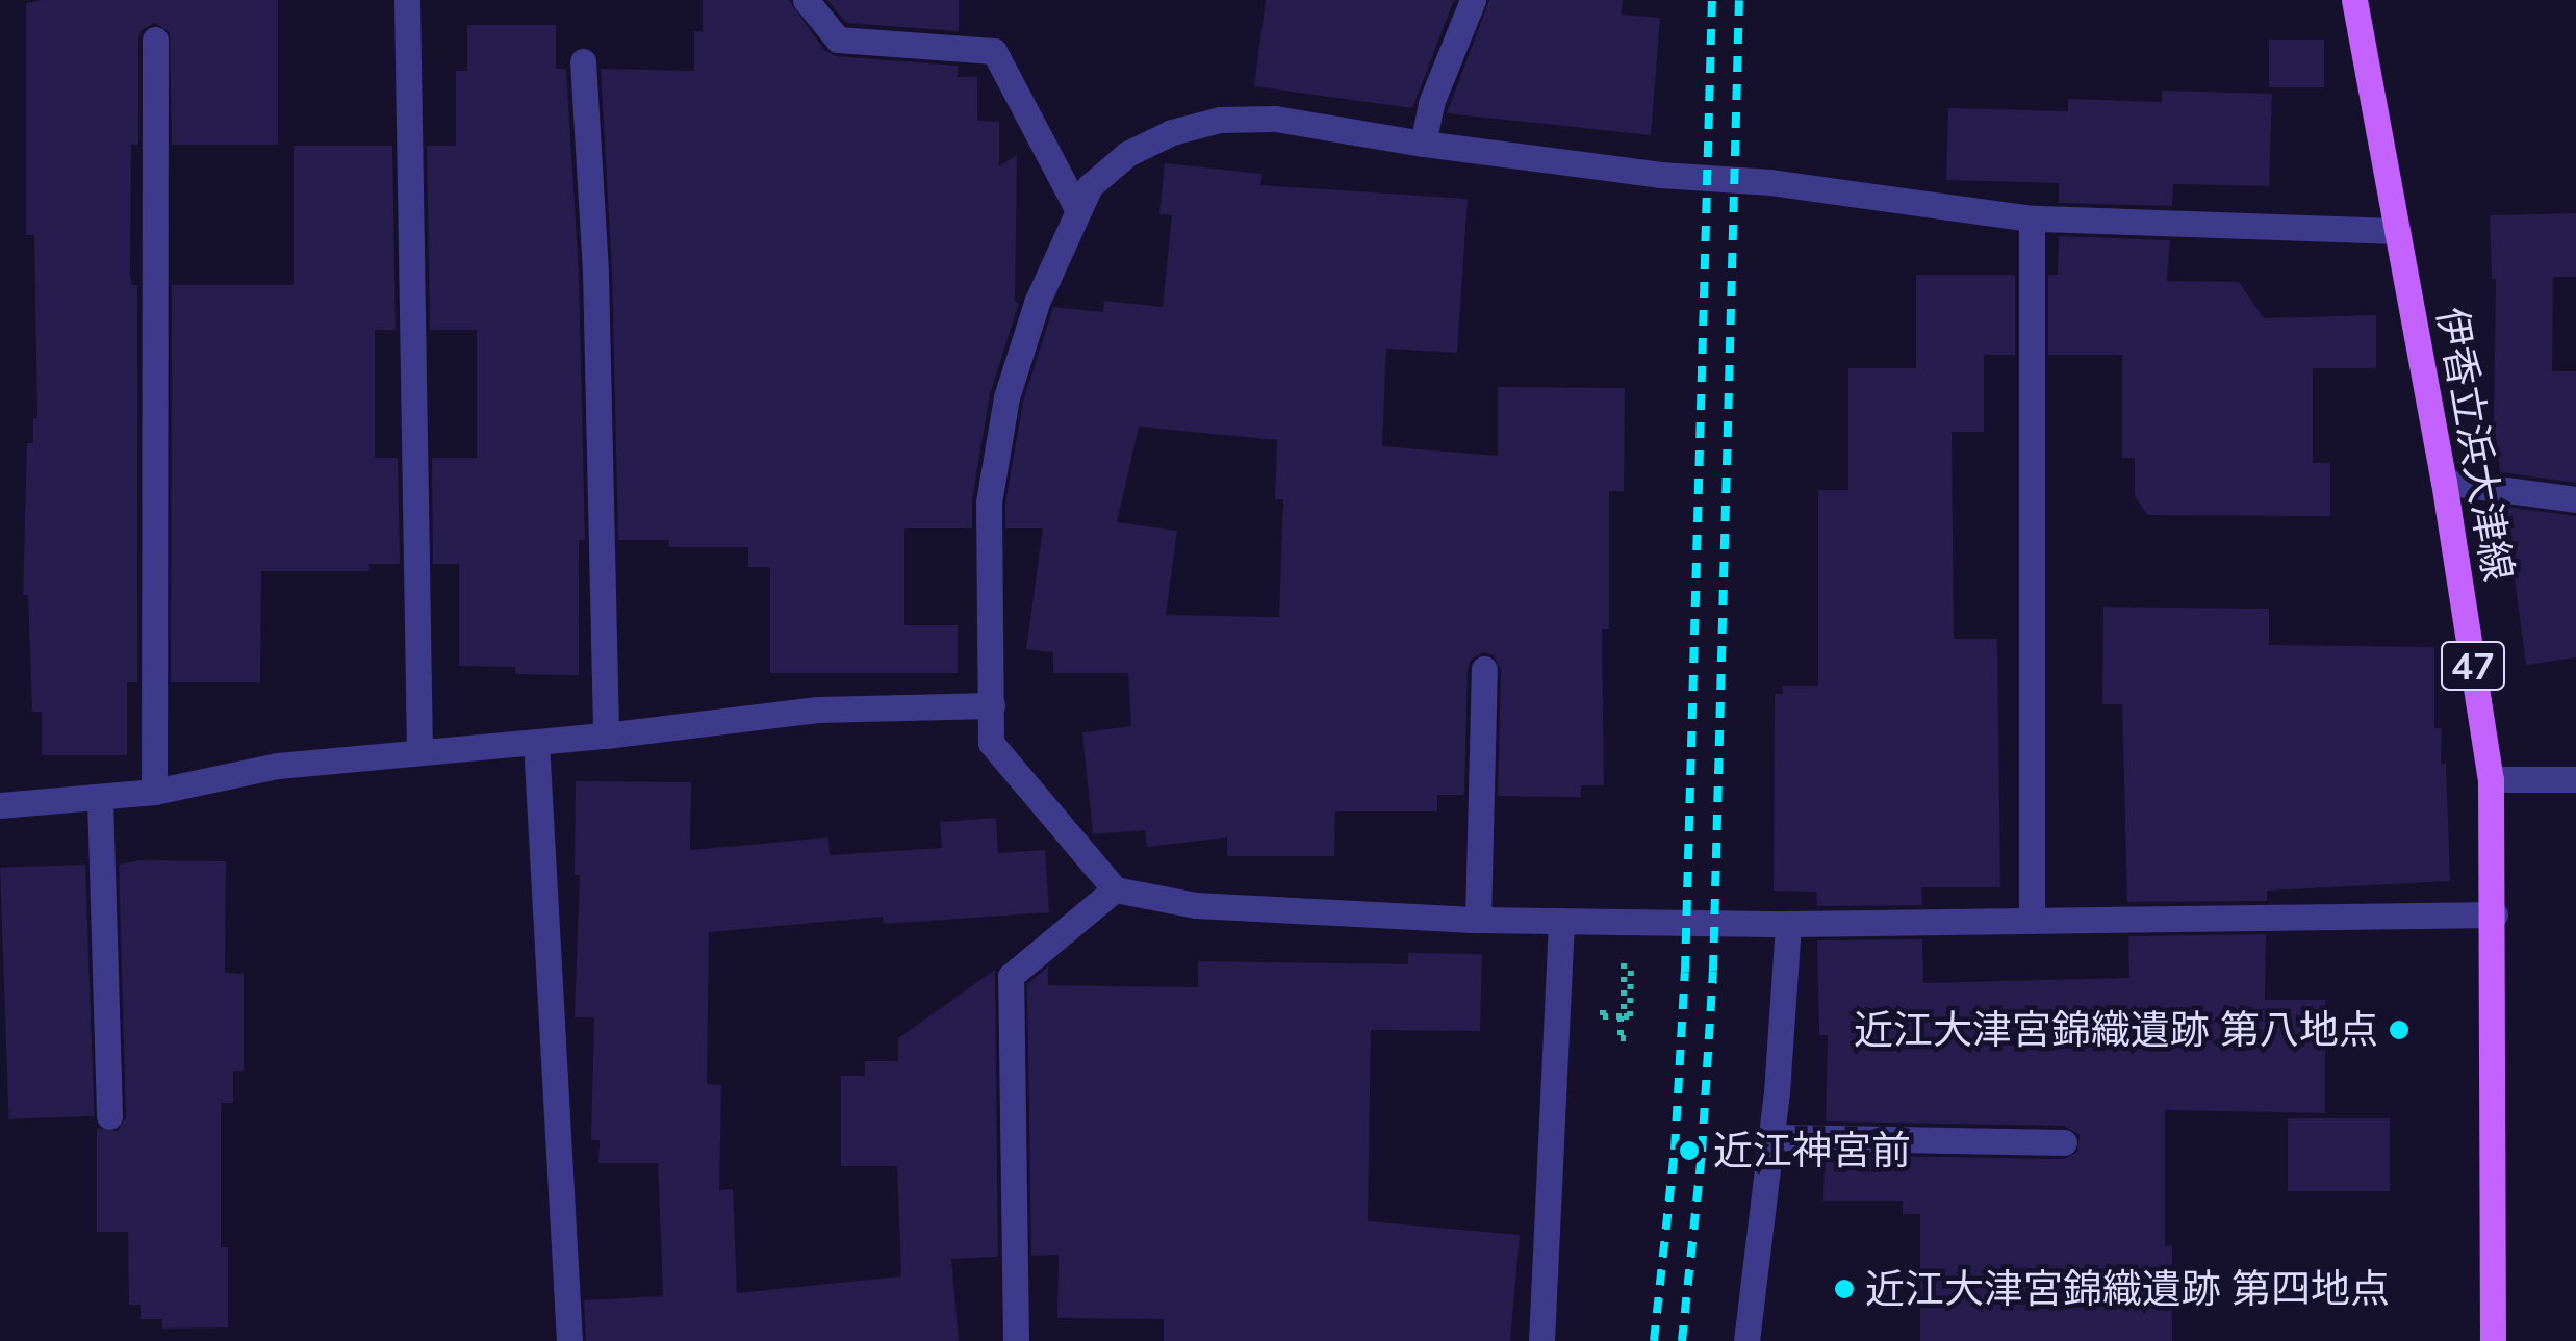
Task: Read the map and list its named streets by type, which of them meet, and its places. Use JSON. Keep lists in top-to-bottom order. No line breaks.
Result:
{"streets":{"main road":["伊香立浜大津線","47"]},"places":["近江大津宮錦織遺跡 第八地点","近江神宮前","近江大津宮錦織遺跡 第四地点"]}
